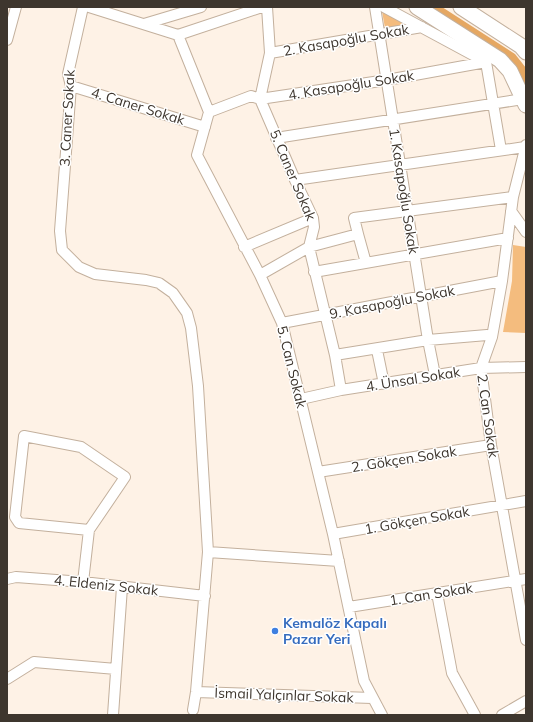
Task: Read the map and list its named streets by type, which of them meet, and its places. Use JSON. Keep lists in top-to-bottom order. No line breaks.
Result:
{"streets":{"street":["2. Kasapoğlu Sokak","4. Kasapoğlu Sokak","4. Caner Sokak","3. Caner Sokak","5. Caner Sokak","1. Kasapoğlu Sokak","9. Kasapoğlu Sokak","5. Can Sokak","4. Ünsal Sokak","2. Can Sokak","2. Gökçen Sokak","1. Gökçen Sokak","4. Eldeniz Sokak","1. Can Sokak","İsmail Yalçınlar Sokak"]},"crossings":[["2. Kasapoğlu Sokak","1. Kasapoğlu Sokak"],["4. Kasapoğlu Sokak","5. Caner Sokak"],["4. Kasapoğlu Sokak","1. Kasapoğlu Sokak"],["4. Kasapoğlu Sokak","5. Can Sokak"],["4. Caner Sokak","3. Caner Sokak"],["4. Caner Sokak","5. Can Sokak"],["3. Caner Sokak","4. Eldeniz Sokak"],["3. Caner Sokak","İsmail Yalçınlar Sokak"],["5. Caner Sokak","9. Kasapoğlu Sokak"],["5. Caner Sokak","4. Ünsal Sokak"],["1. Kasapoğlu Sokak","9. Kasapoğlu Sokak"],["1. Kasapoğlu Sokak","4. Ünsal Sokak"],["9. Kasapoğlu Sokak","5. Can Sokak"],["9. Kasapoğlu Sokak","2. Can Sokak"],["5. Can Sokak","4. Ünsal Sokak"],["5. Can Sokak","2. Gökçen Sokak"],["5. Can Sokak","1. Gökçen Sokak"],["5. Can Sokak","1. Can Sokak"],["5. Can Sokak","İsmail Yalçınlar Sokak"],["4. Ünsal Sokak","2. Can Sokak"],["2. Can Sokak","2. Gökçen Sokak"],["2. Can Sokak","1. Gökçen Sokak"],["2. Can Sokak","1. Can Sokak"]],"places":["Kemalöz Kapalı Pazar Yeri"]}
